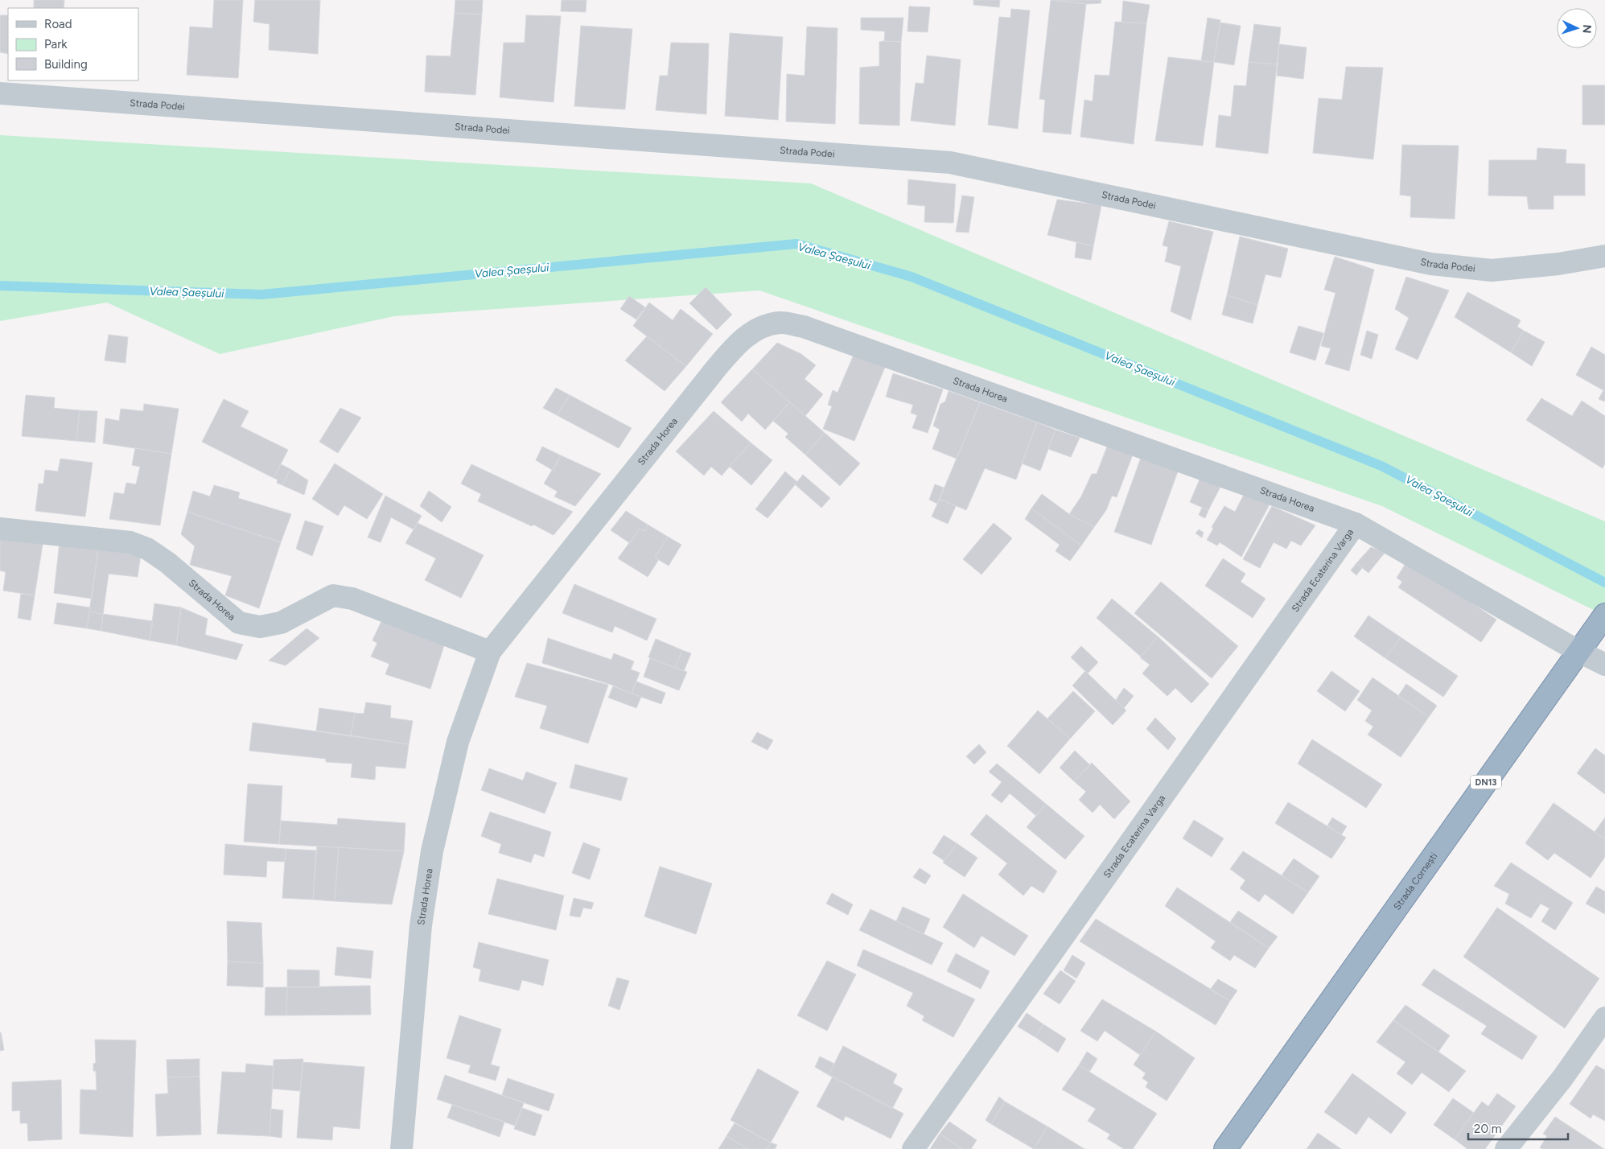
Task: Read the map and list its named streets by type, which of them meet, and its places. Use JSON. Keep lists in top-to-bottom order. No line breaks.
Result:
{"streets":{"highway":["DN13","Strada Cornești"],"street":["Strada Podei","Strada Horea","Strada Ecaterina Varga"]},"crossings":[["Strada Horea","Strada Ecaterina Varga"],["Strada Horea","Strada Cornești"]],"water":["Valea Șaeșului"],"legend":["Road","Park","Building"],"scale_bar":"20 m","north":"right"}
